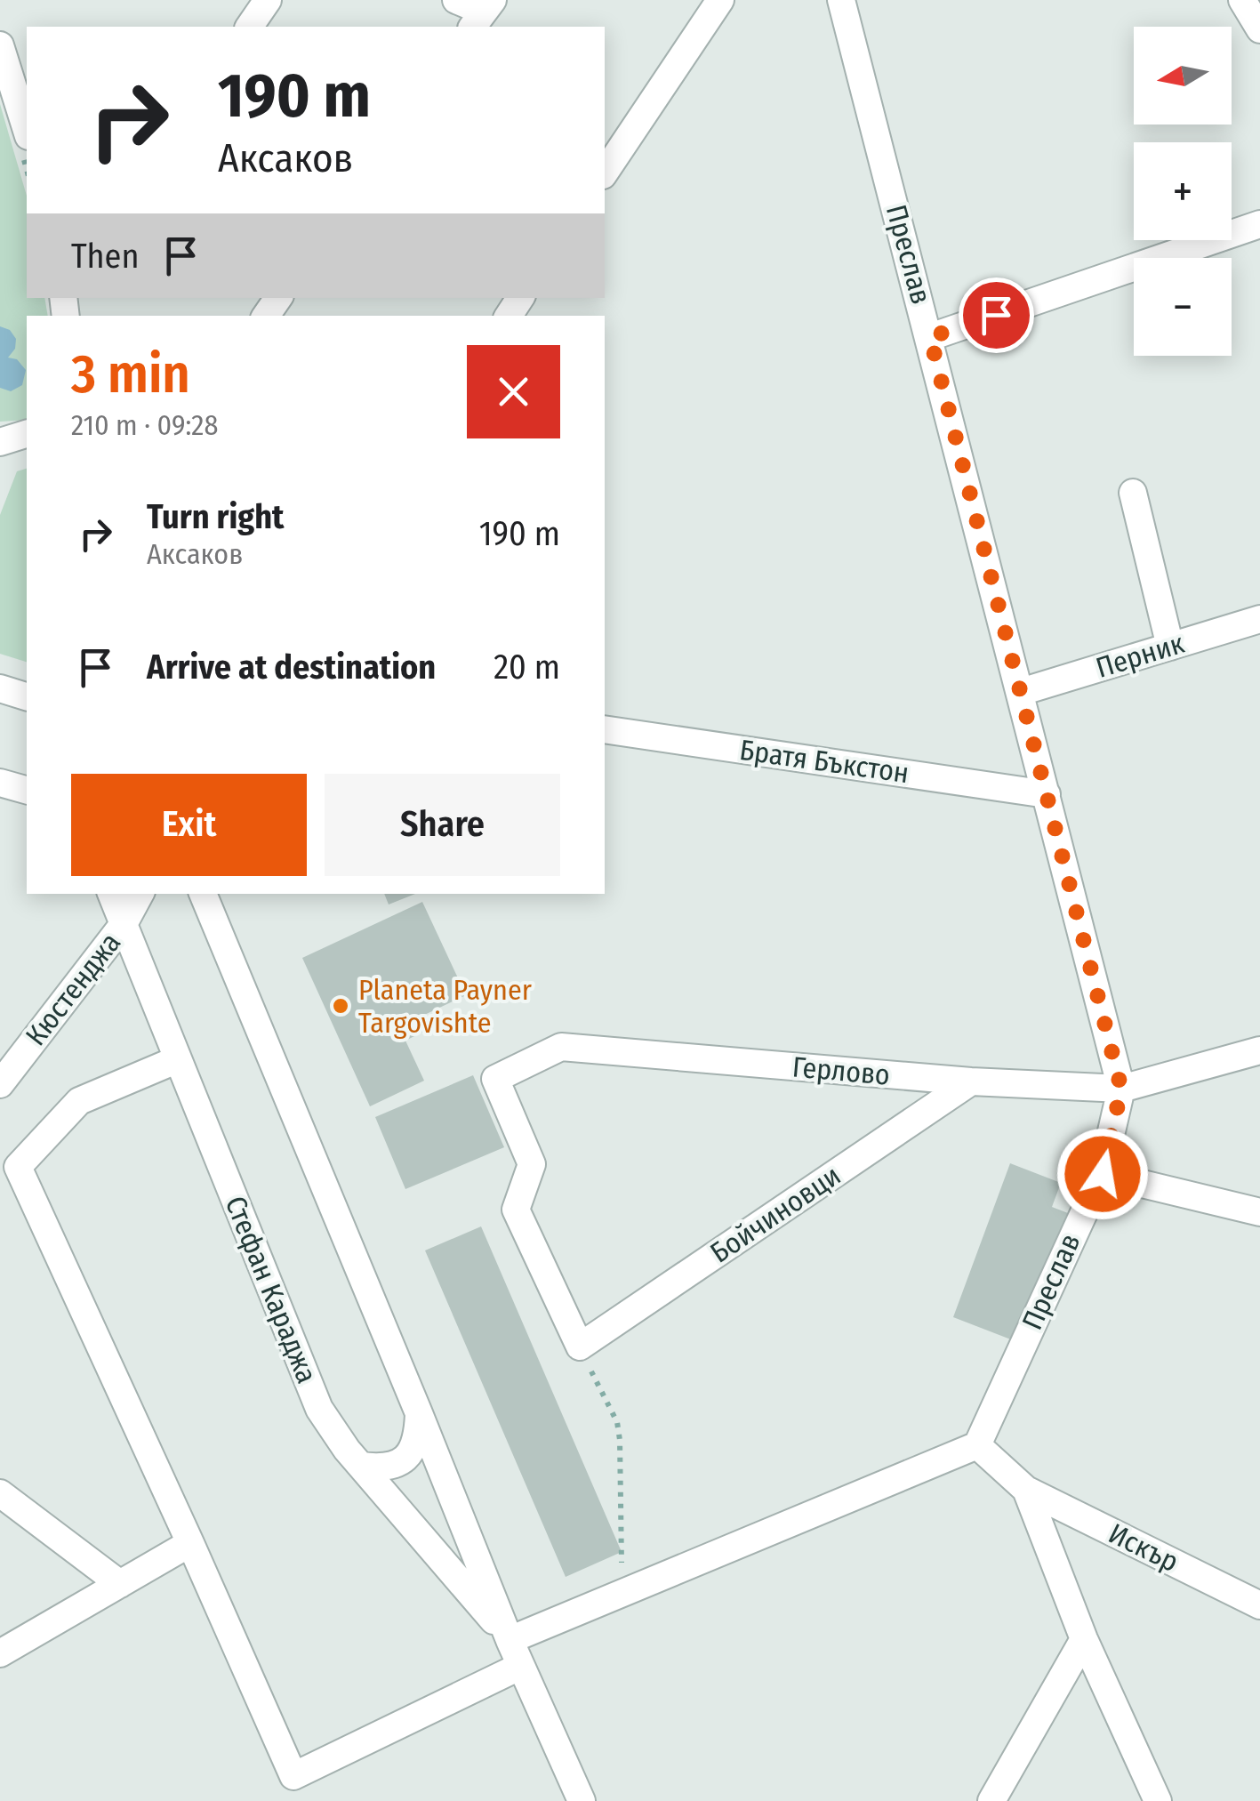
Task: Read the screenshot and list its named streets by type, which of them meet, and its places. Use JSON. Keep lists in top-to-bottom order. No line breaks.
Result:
{"streets":{"street":["Преслав","Перник","Братя Бъкстон","Кюстенджа","Герлово","Бойчиновци","Стефан Караджа","Искър"]},"crossings":[["Преслав","Перник"],["Преслав","Братя Бъкстон"],["Преслав","Герлово"],["Кюстенджа","Стефан Караджа"],["Герлово","Бойчиновци"]],"places":["Planeta Payner Targovishte"],"north":"left","page":{"map_buttons":["+","−"],"turn":["190 m","Аксаков"],"then":"Then","heading":["3 min","210 m · 09:28"],"list":[{"name":"Turn right","note":"Аксаков","value":"190 m"},{"name":"Arrive at destination","value":"20 m"}],"buttons":["Exit","Share"]}}
